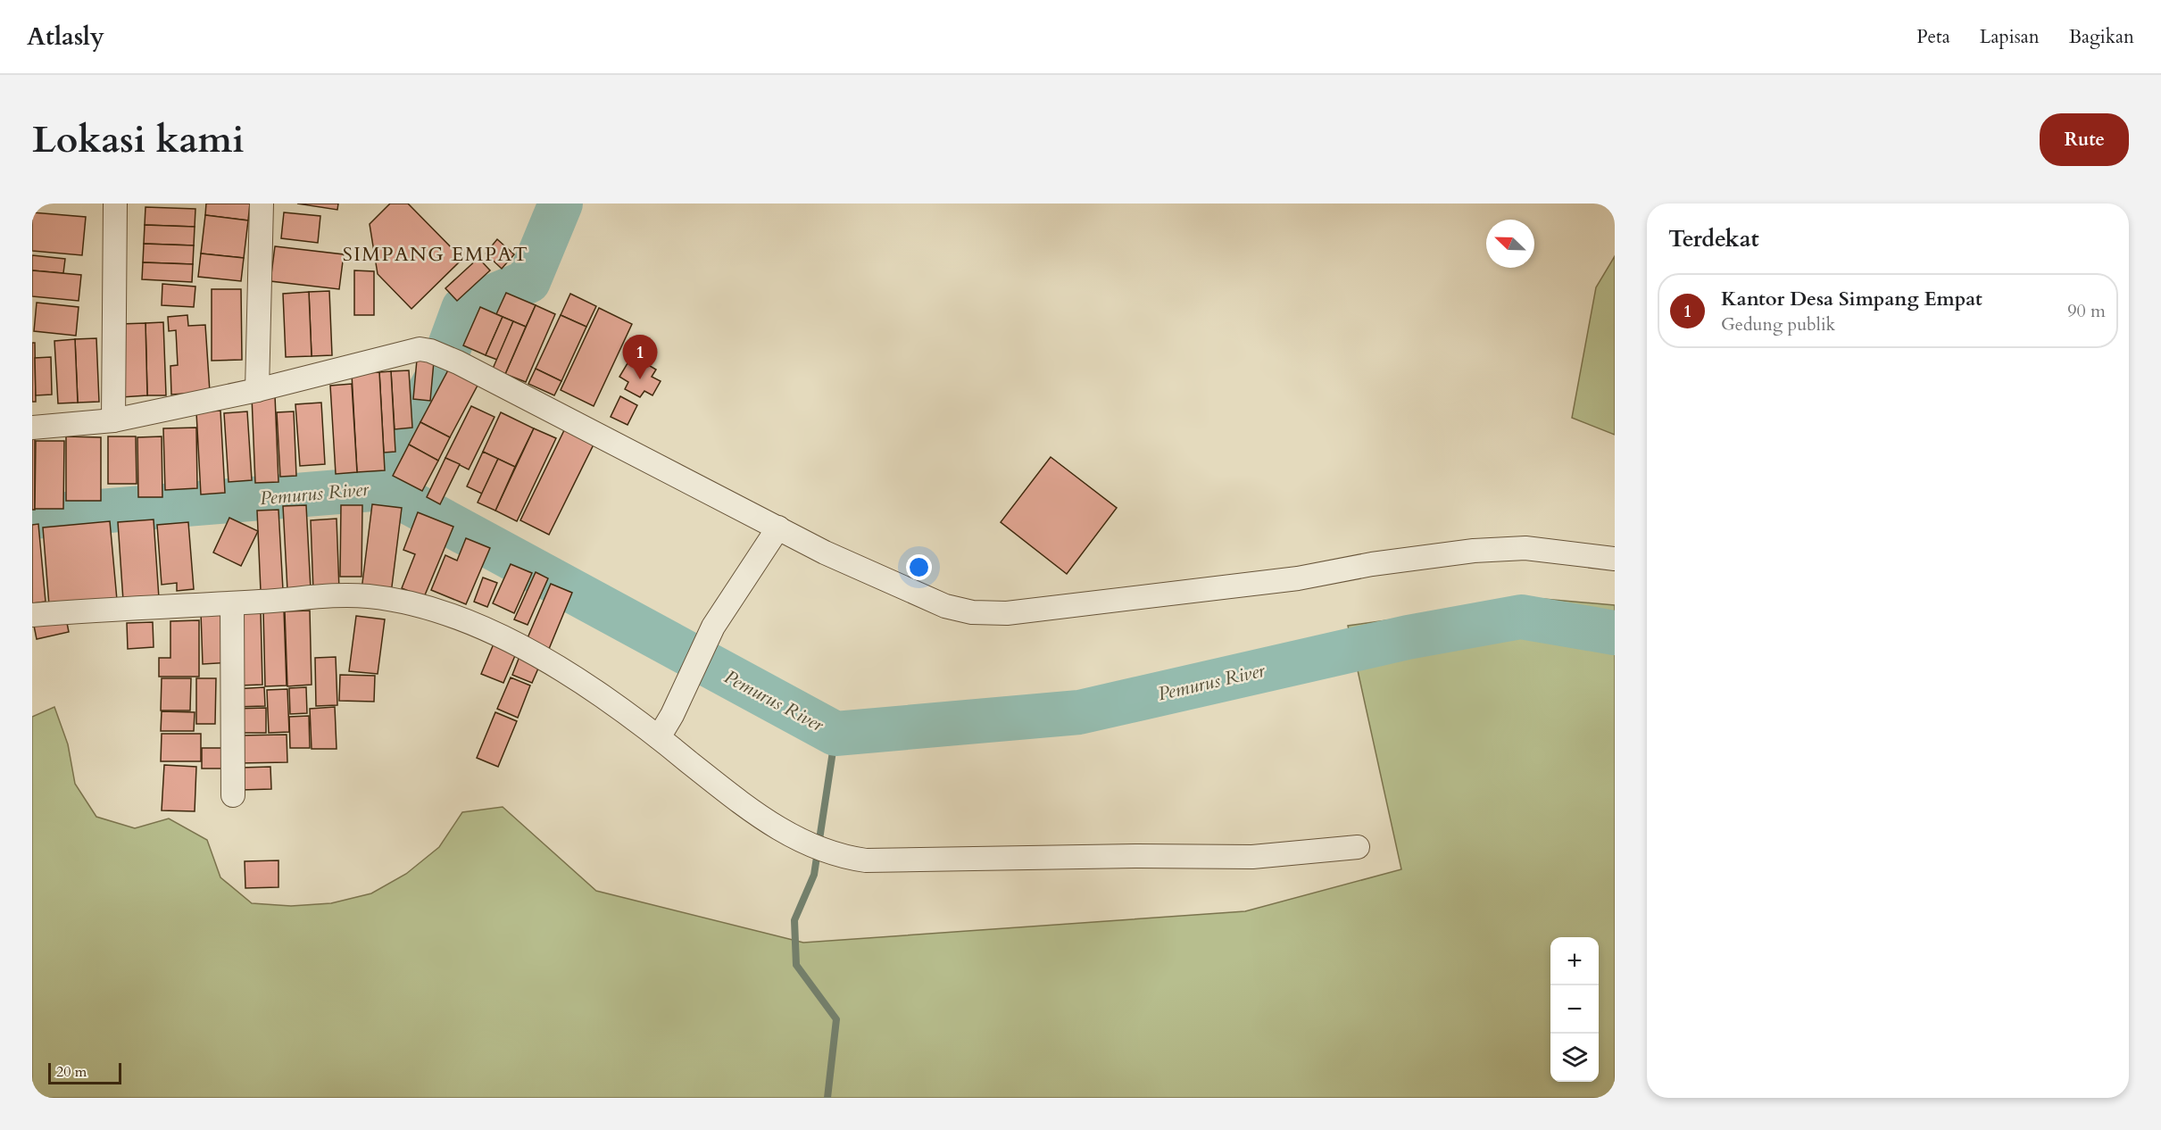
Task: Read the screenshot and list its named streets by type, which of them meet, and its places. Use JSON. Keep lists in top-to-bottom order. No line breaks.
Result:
{"districts":["SIMPANG EMPAT"],"water":["Pemurus River"],"scale_bar":"20 m","north":"top left","page":{"header":"Atlasly","nav":["Peta","Lapisan","Bagikan"],"buttons":"Rute","title":"Lokasi kami","heading":"Terdekat","list":[{"mark":"1","name":"Kantor Desa Simpang Empat","note":"Gedung publik","value":"90 m"}],"pins":"1","map_buttons":["+","−"],"scale":"20 m"}}
